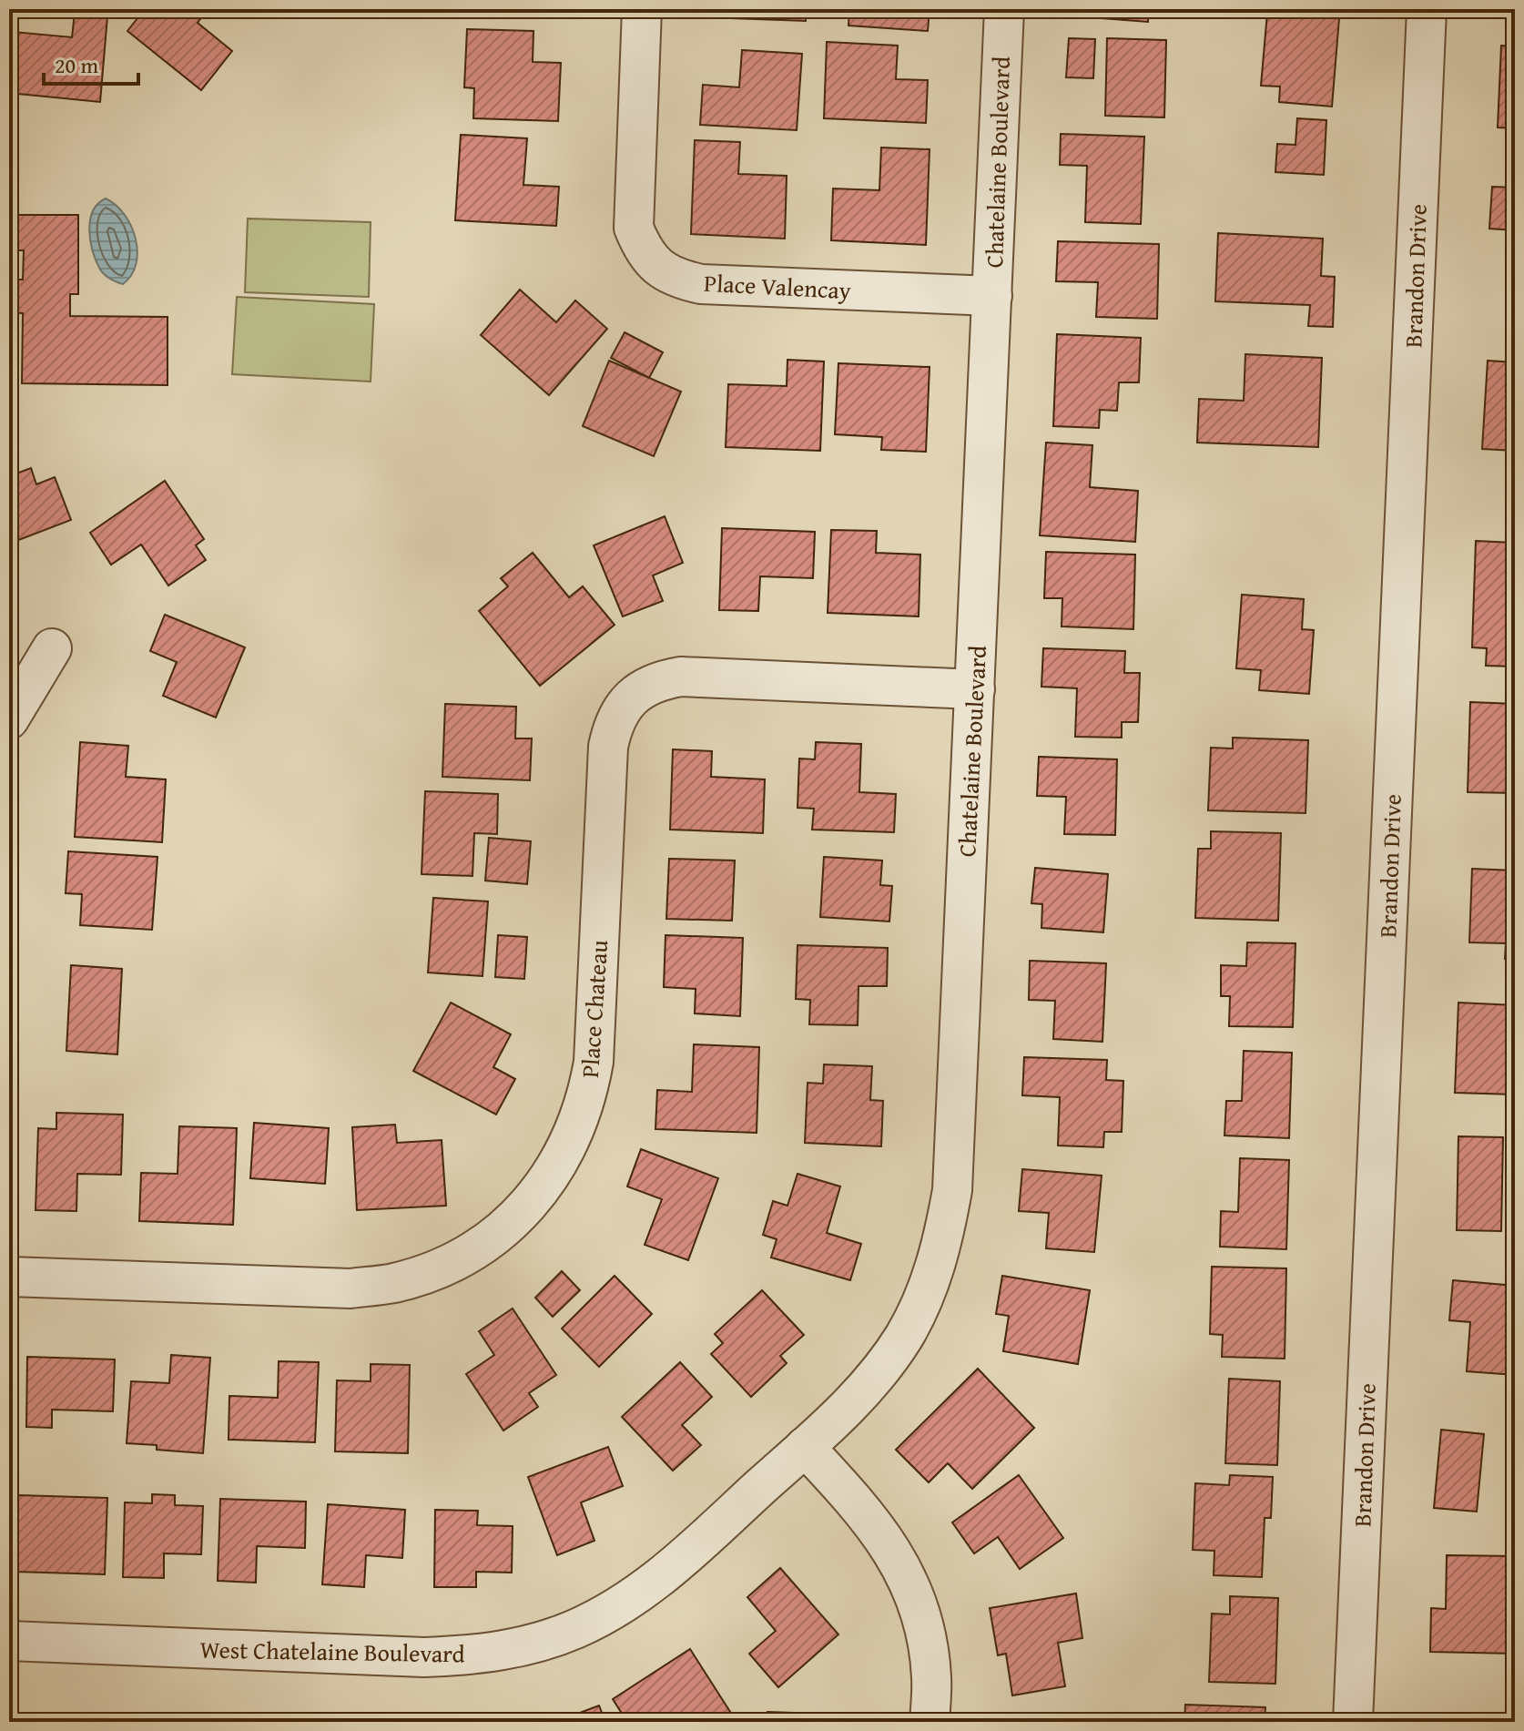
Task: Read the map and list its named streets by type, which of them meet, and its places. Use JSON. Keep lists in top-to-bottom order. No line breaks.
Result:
{"streets":{"street":["Chatelaine Boulevard","Brandon Drive","Place Valencay","Place Chateau","West Chatelaine Boulevard"]},"crossings":[["Chatelaine Boulevard","Place Valencay"],["Chatelaine Boulevard","Place Chateau"],["Chatelaine Boulevard","West Chatelaine Boulevard"]],"scale_bar":"20 m"}
